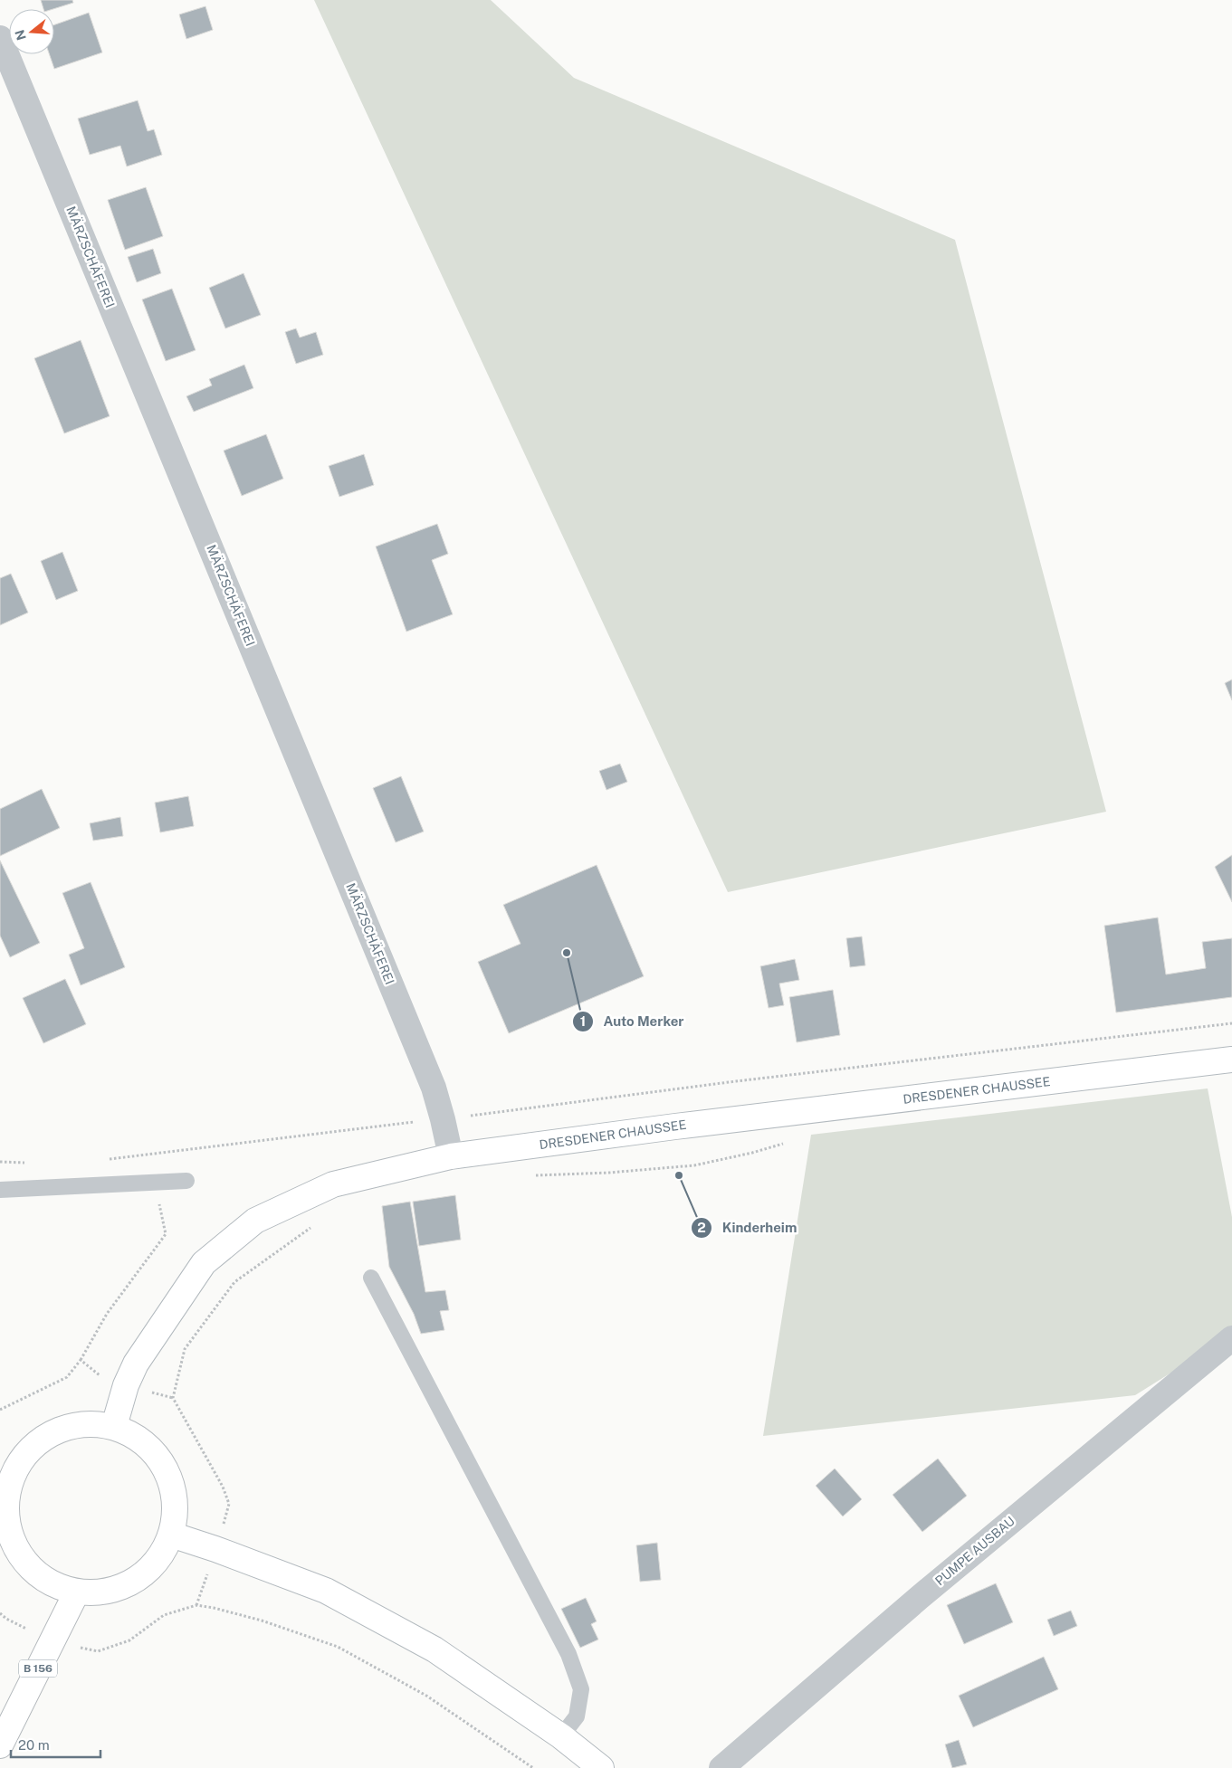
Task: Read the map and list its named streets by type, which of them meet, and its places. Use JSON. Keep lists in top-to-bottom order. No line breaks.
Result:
{"streets":{"street":["MÄRZSCHÄFEREI","DRESDENER CHAUSSEE","PUMPE AUSBAU","B 156"]},"crossings":[["MÄRZSCHÄFEREI","DRESDENER CHAUSSEE"]],"places":["Auto Merker","Kinderheim"],"scale_bar":"20 m","north":"left"}
